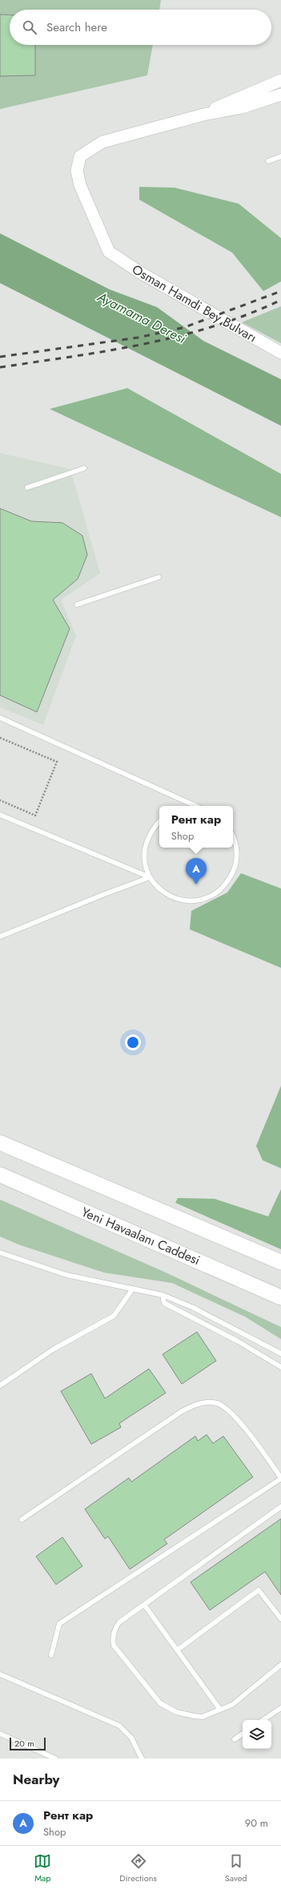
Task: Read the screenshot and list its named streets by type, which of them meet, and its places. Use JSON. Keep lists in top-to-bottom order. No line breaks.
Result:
{"streets":{"main road":["Yeni Havaalanı Caddesi"],"street":["Osman Hamdi Bey Bulvarı"]},"water":["Ayamama Deresi"],"scale_bar":"20 m","page":{"search":"Search here","popup":["Рент кар","Shop"],"pins":"A","scale":"20 m","heading":"Nearby","list":[{"mark":"A","name":"Рент кар","note":"Shop","value":"90 m"}],"nav":["Map","Directions","Saved"]}}
